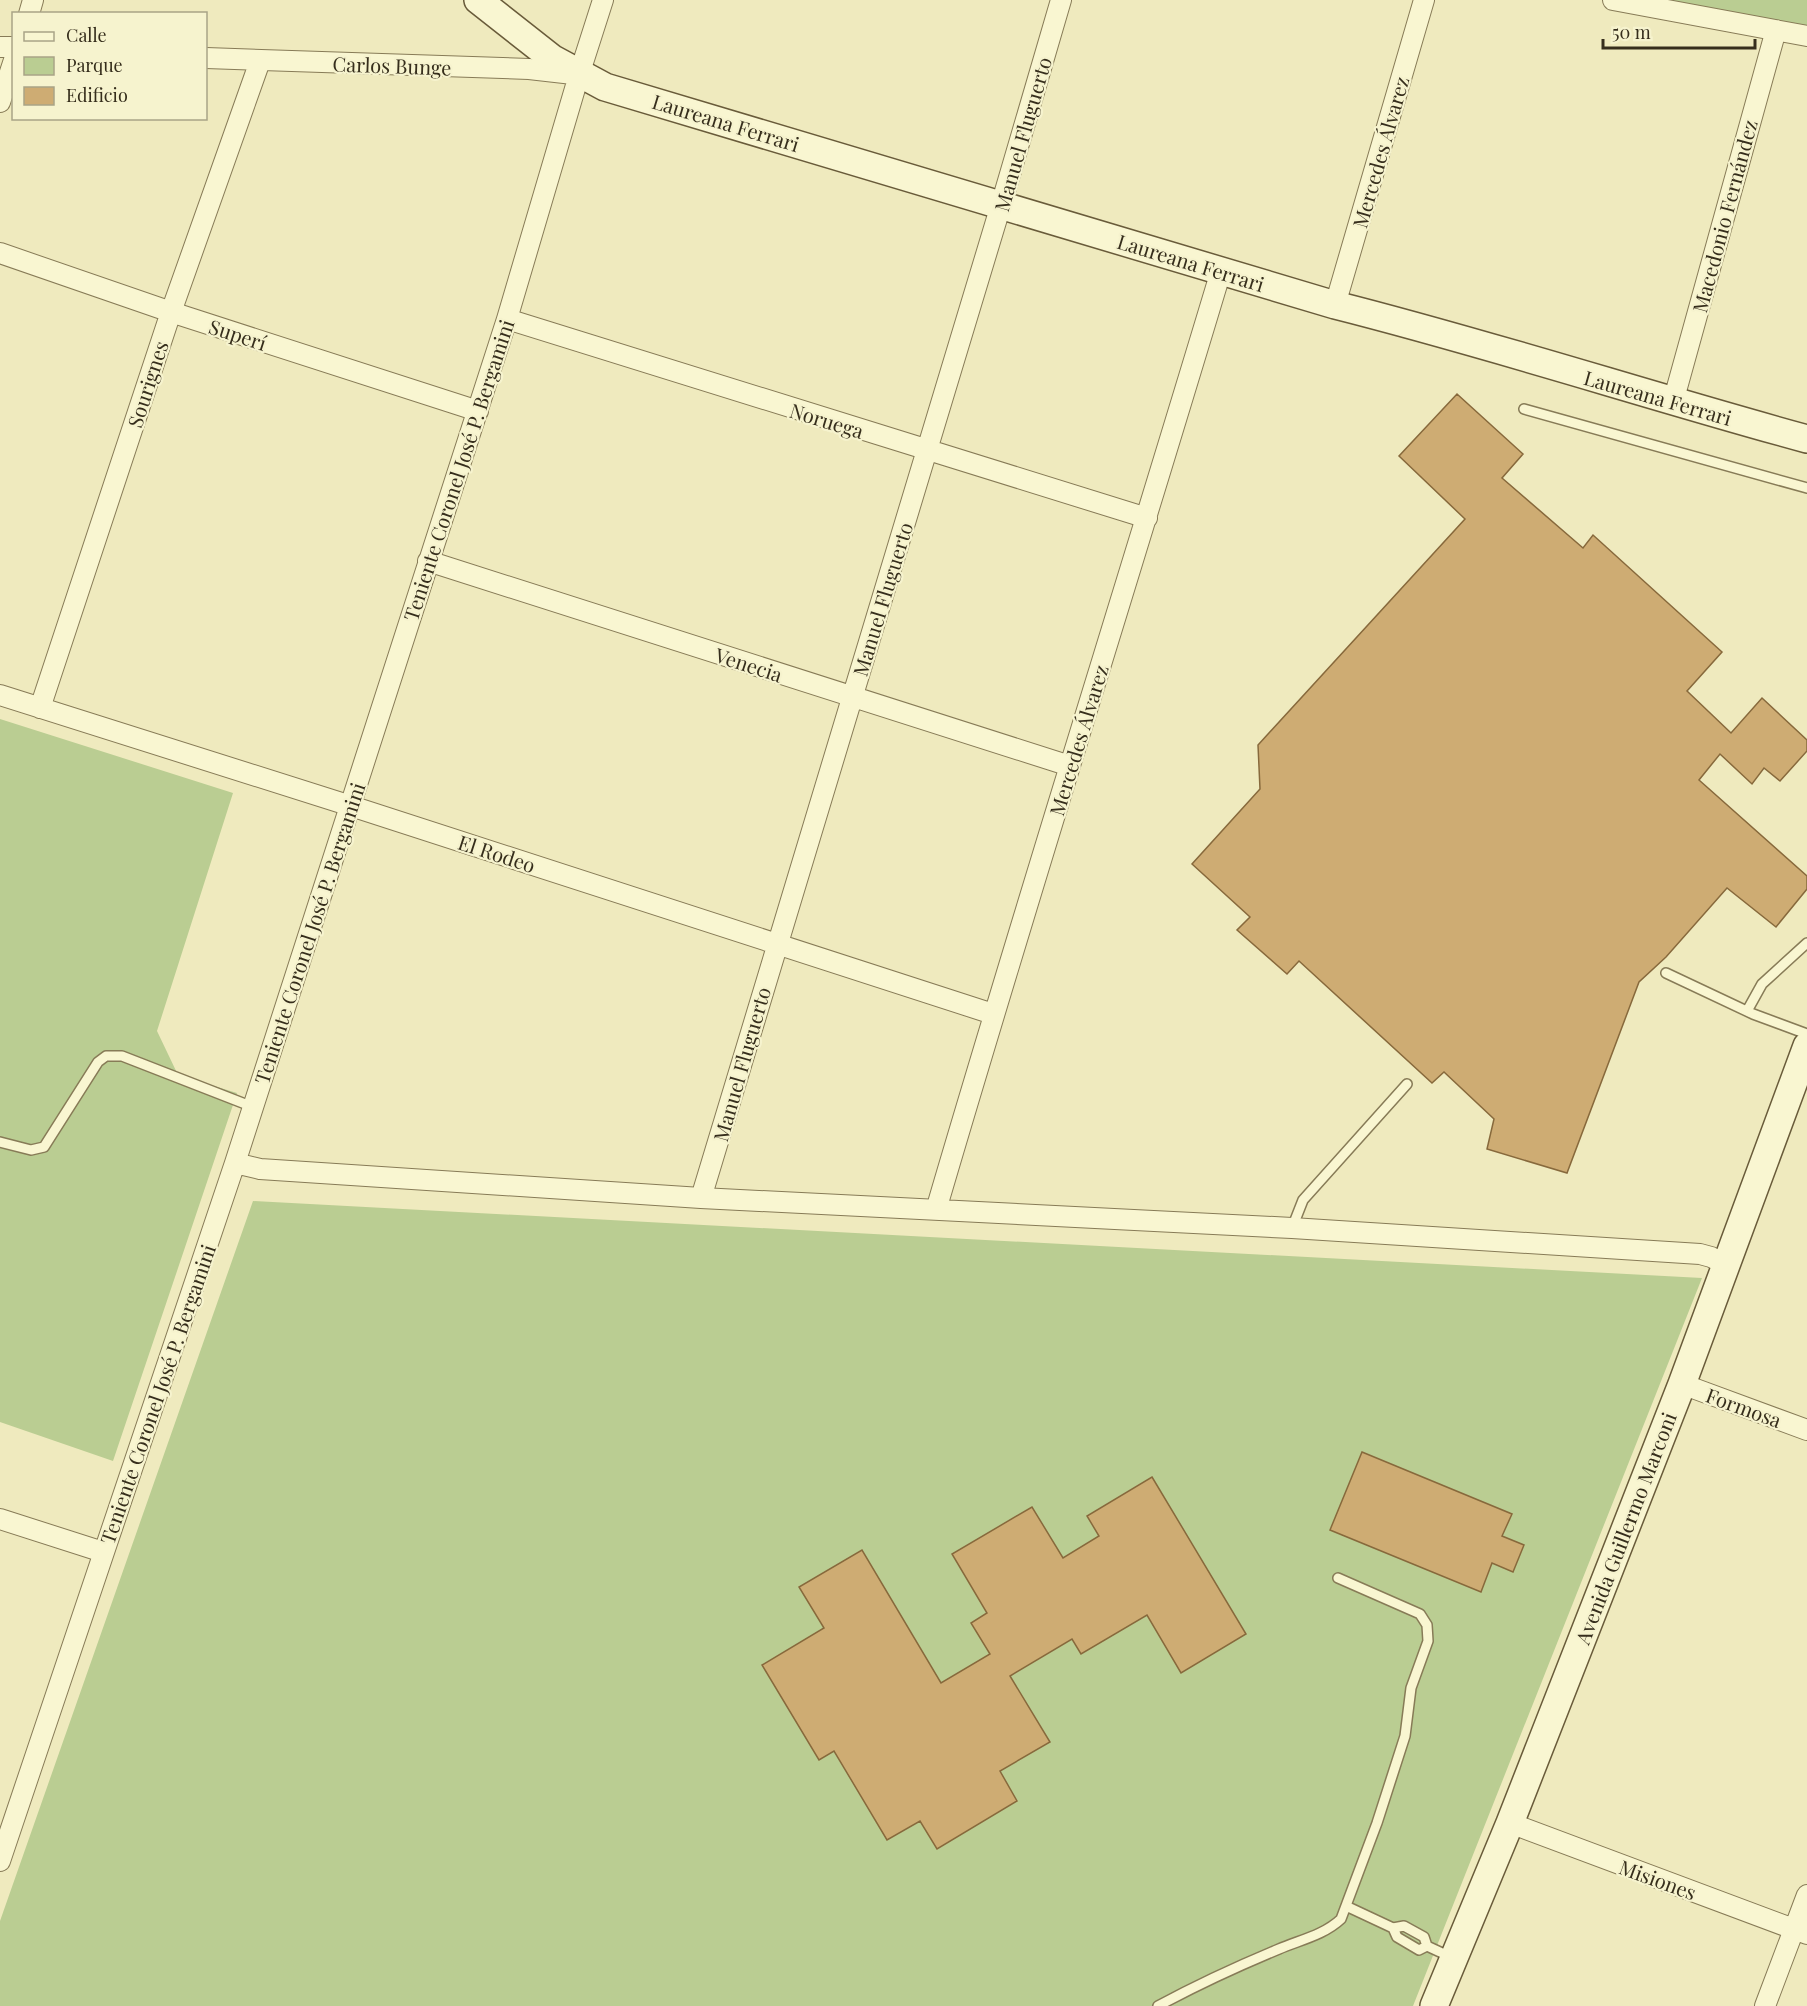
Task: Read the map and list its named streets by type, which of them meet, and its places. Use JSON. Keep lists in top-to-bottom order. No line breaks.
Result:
{"streets":{"street":["Carlos Bunge","Laureana Ferrari","Manuel Fluguerto","Mercedes Álvarez","Macedonio Fernández","Superí","Sourignes","Noruega","Teniente Coronel José P. Bergamini","Venecia","El Rodeo","Formosa","Avenida Guillermo Marconi","Misiones"]},"crossings":[["Carlos Bunge","Laureana Ferrari"],["Carlos Bunge","Sourignes"],["Carlos Bunge","Teniente Coronel José P. Bergamini"],["Laureana Ferrari","Manuel Fluguerto"],["Laureana Ferrari","Mercedes Álvarez"],["Laureana Ferrari","Macedonio Fernández"],["Laureana Ferrari","Teniente Coronel José P. Bergamini"],["Manuel Fluguerto","Noruega"],["Manuel Fluguerto","Venecia"],["Manuel Fluguerto","El Rodeo"],["Mercedes Álvarez","Noruega"],["Mercedes Álvarez","Venecia"],["Mercedes Álvarez","El Rodeo"],["Superí","Sourignes"],["Superí","Teniente Coronel José P. Bergamini"],["Sourignes","El Rodeo"],["Noruega","Teniente Coronel José P. Bergamini"],["Teniente Coronel José P. Bergamini","Venecia"],["Teniente Coronel José P. Bergamini","El Rodeo"],["Formosa","Avenida Guillermo Marconi"],["Avenida Guillermo Marconi","Misiones"]],"legend":["Calle","Parque","Edificio"],"scale_bar":"50 m"}
